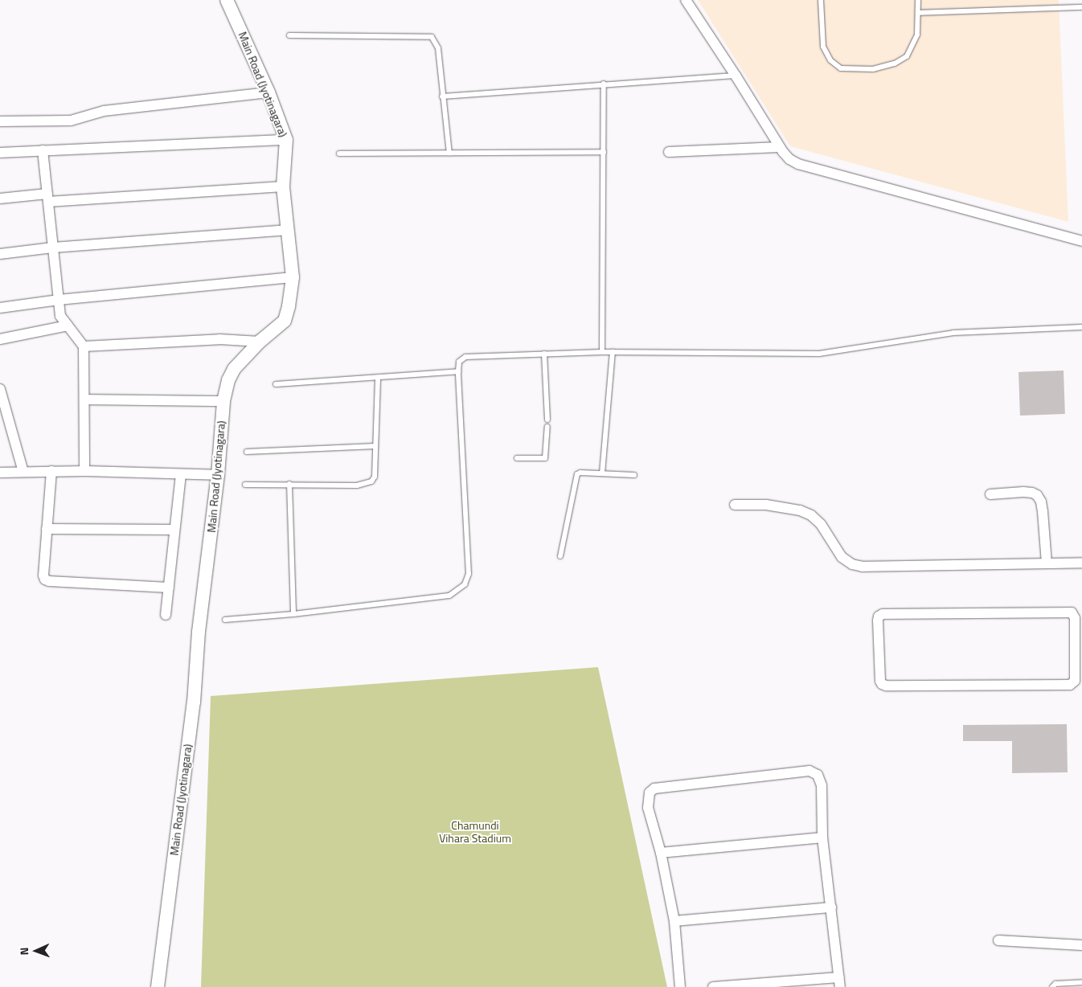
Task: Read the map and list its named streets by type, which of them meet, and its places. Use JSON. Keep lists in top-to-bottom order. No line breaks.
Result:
{"streets":{"street":["Main Road (Jyotinagara)"]},"parks":["Chamundi Vihara Stadium"],"north":"left"}
